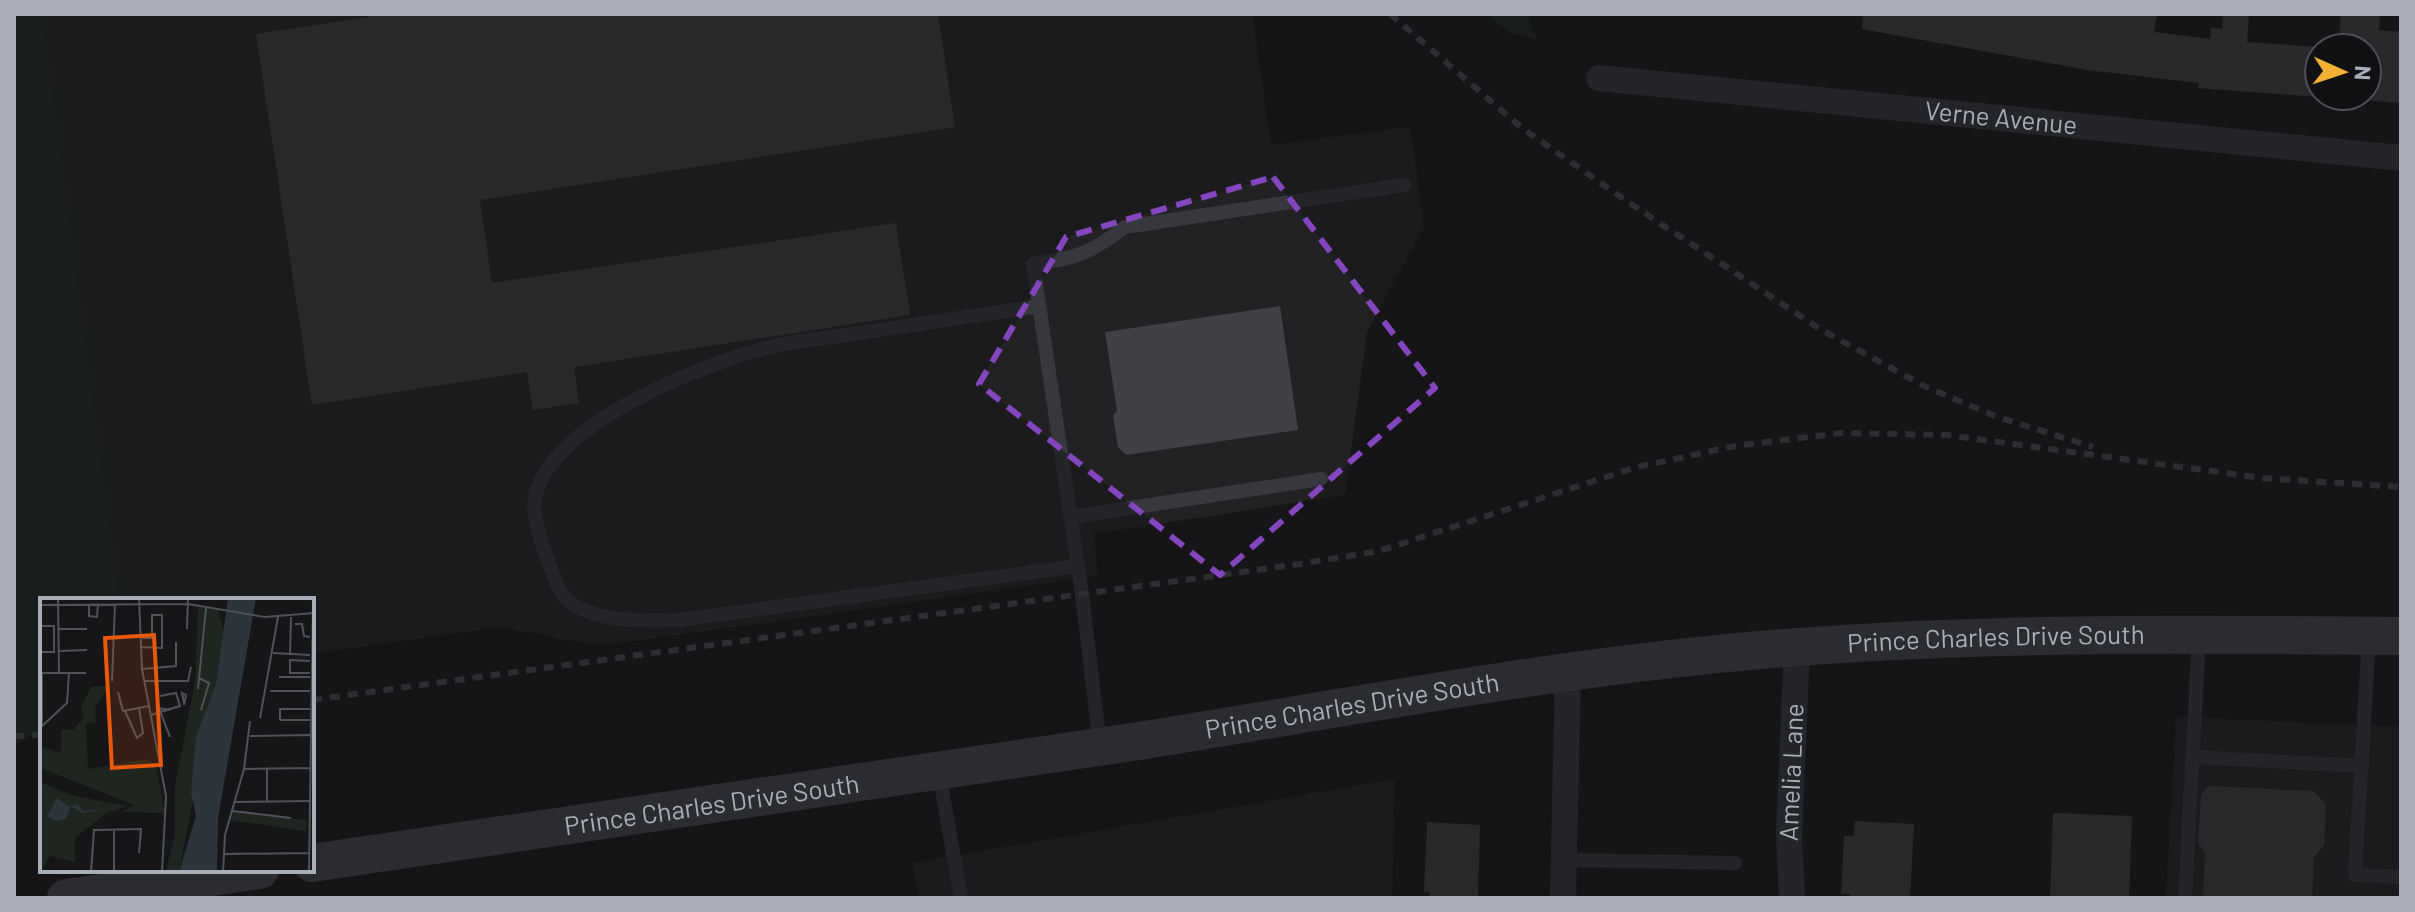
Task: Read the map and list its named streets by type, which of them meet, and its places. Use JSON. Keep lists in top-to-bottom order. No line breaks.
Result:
{"streets":{"main road":["Prince Charles Drive South"],"street":["Verne Avenue","Amelia Lane"]},"crossings":[["Prince Charles Drive South","Amelia Lane"]],"north":"right"}
